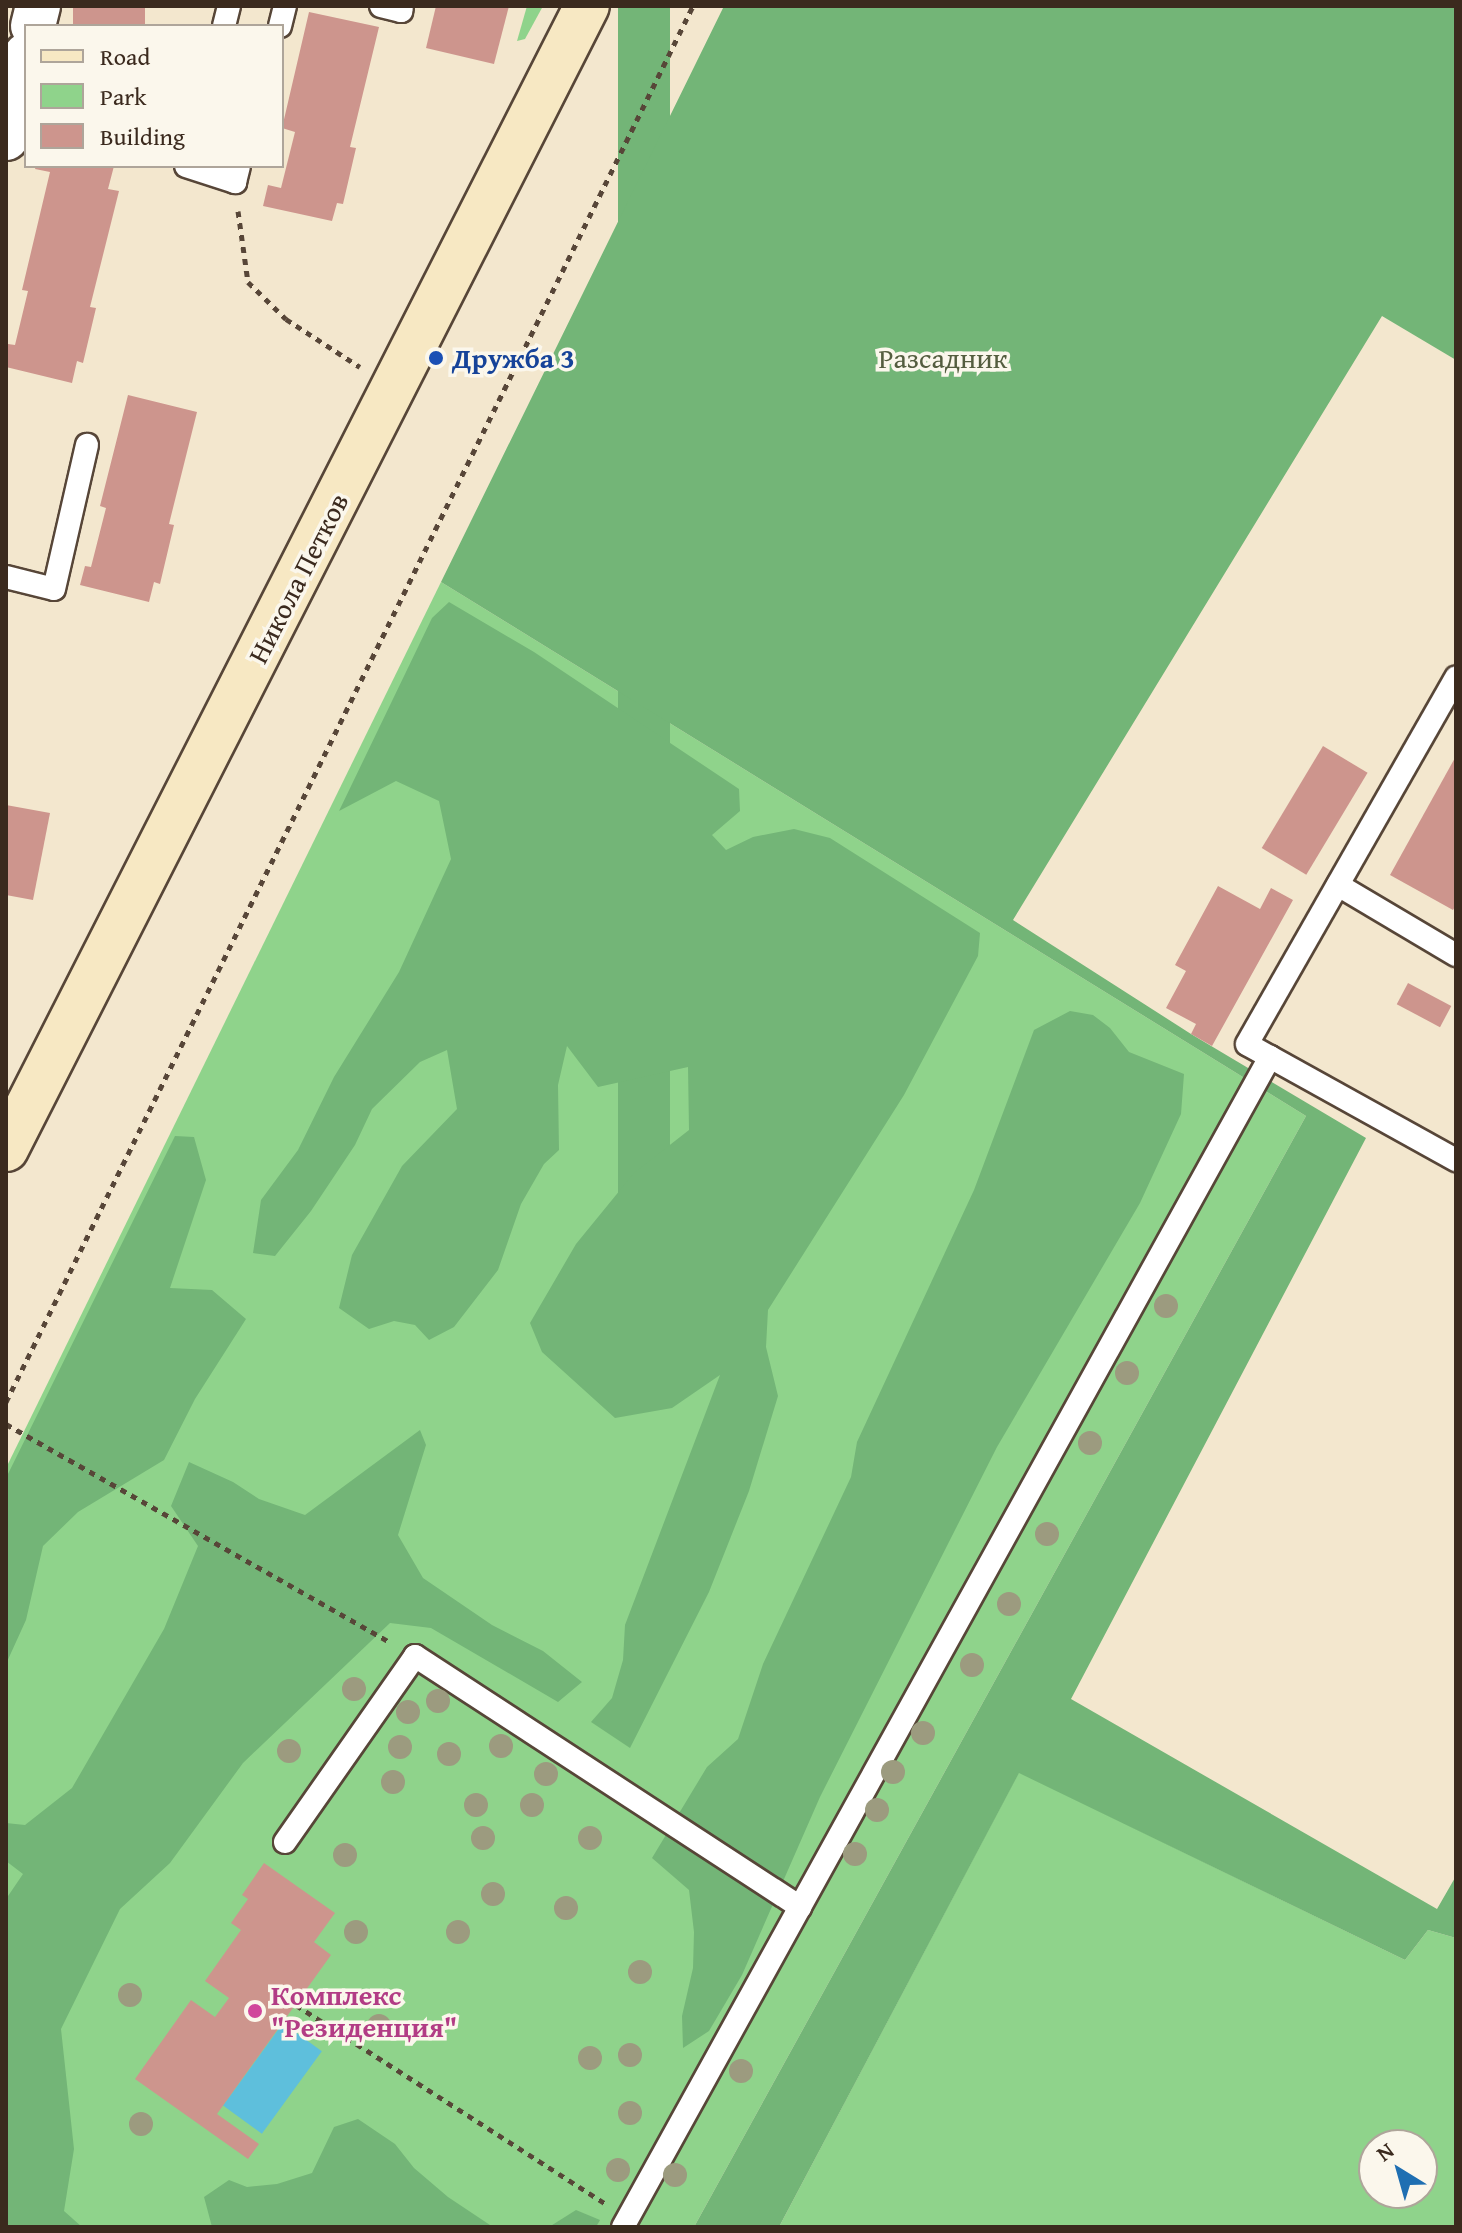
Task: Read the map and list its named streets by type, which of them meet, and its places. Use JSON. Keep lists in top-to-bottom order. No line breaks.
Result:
{"streets":{"street":["Никола Петков"]},"parks":["Разсадник"],"places":["Дружба 3","Комплекс \"Резиденция\""],"legend":["Road","Park","Building"],"north":"top left"}
